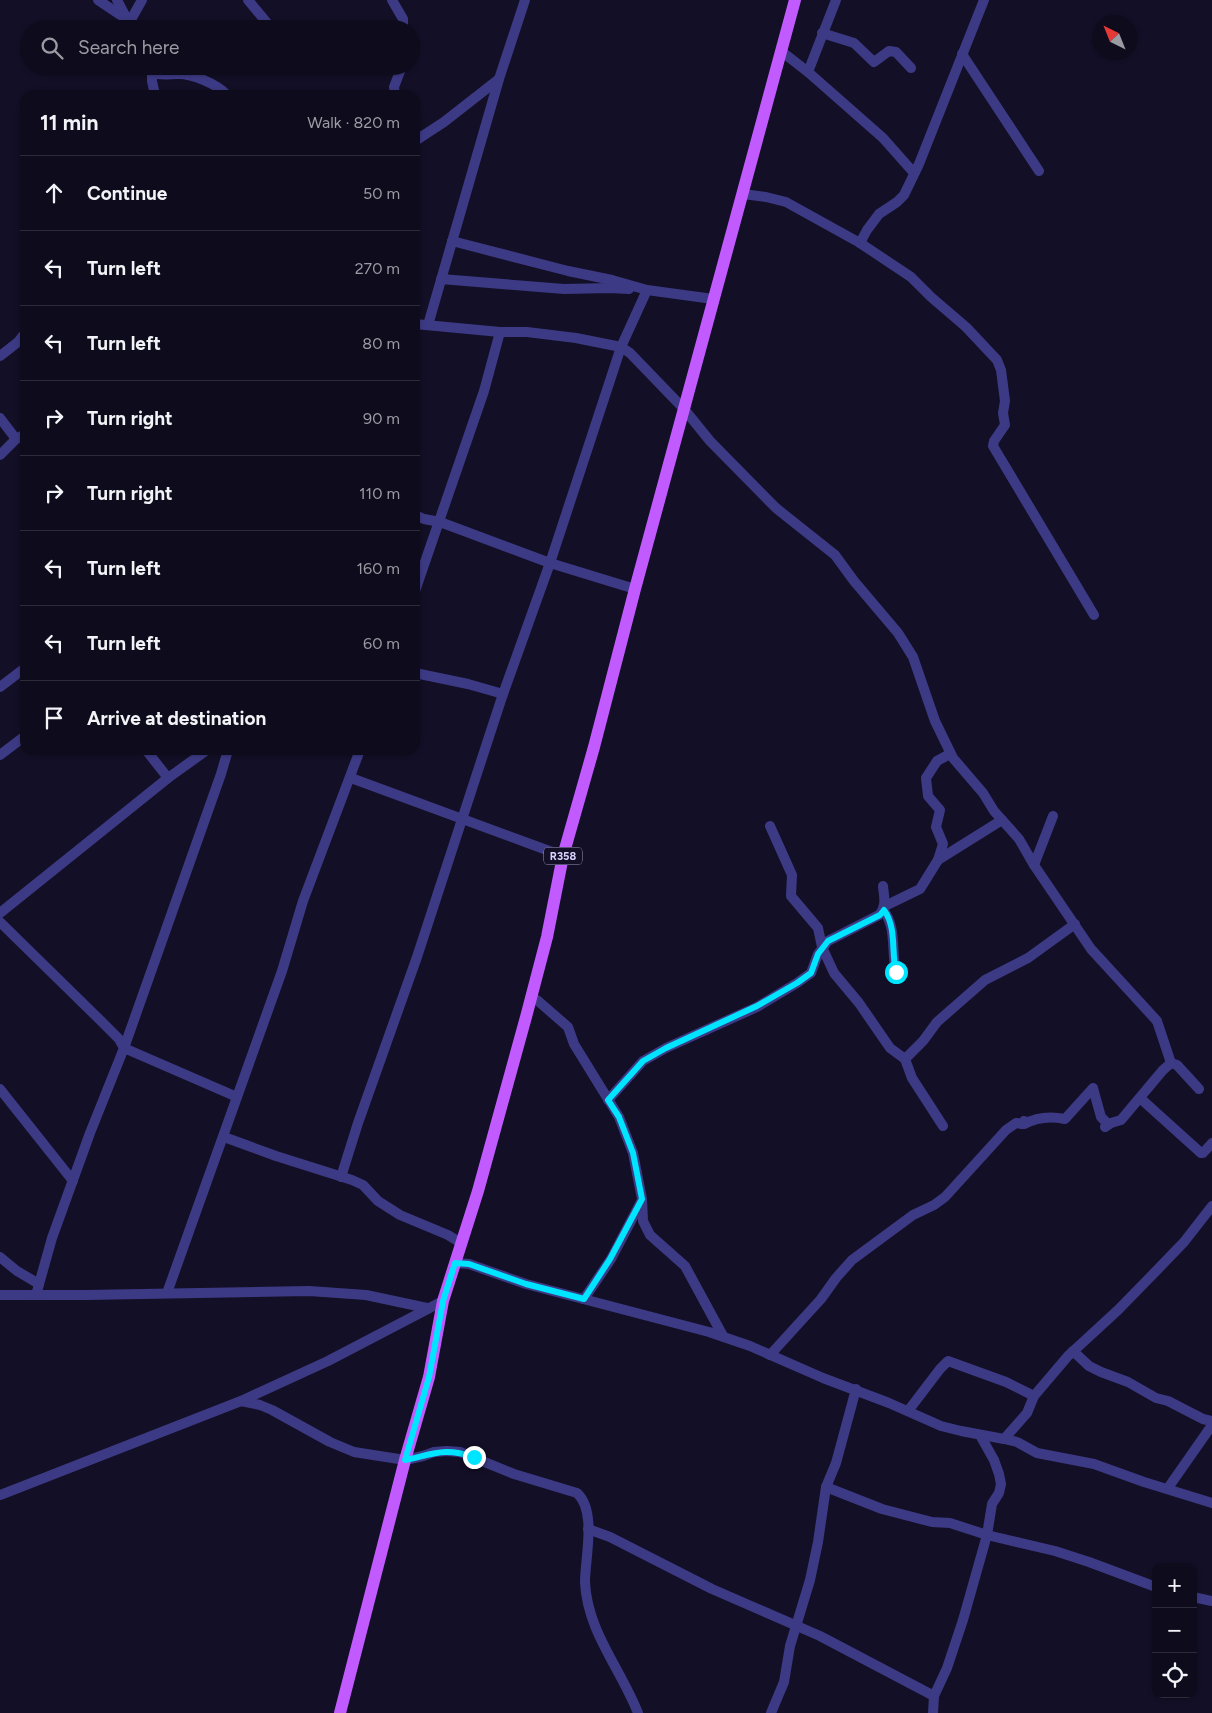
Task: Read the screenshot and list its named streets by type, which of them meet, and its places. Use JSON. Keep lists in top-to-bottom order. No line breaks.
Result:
{"streets":{"main road":["R358"]},"north":"top left","page":{"search":"Search here","heading":["11 min","Walk · 820 m"],"list":[["Continue","50 m"],["Turn left","270 m"],["Turn left","80 m"],["Turn right","90 m"],["Turn right","110 m"],["Turn left","160 m"],["Turn left","60 m"],"Arrive at destination"],"map_buttons":["+","−"]}}
